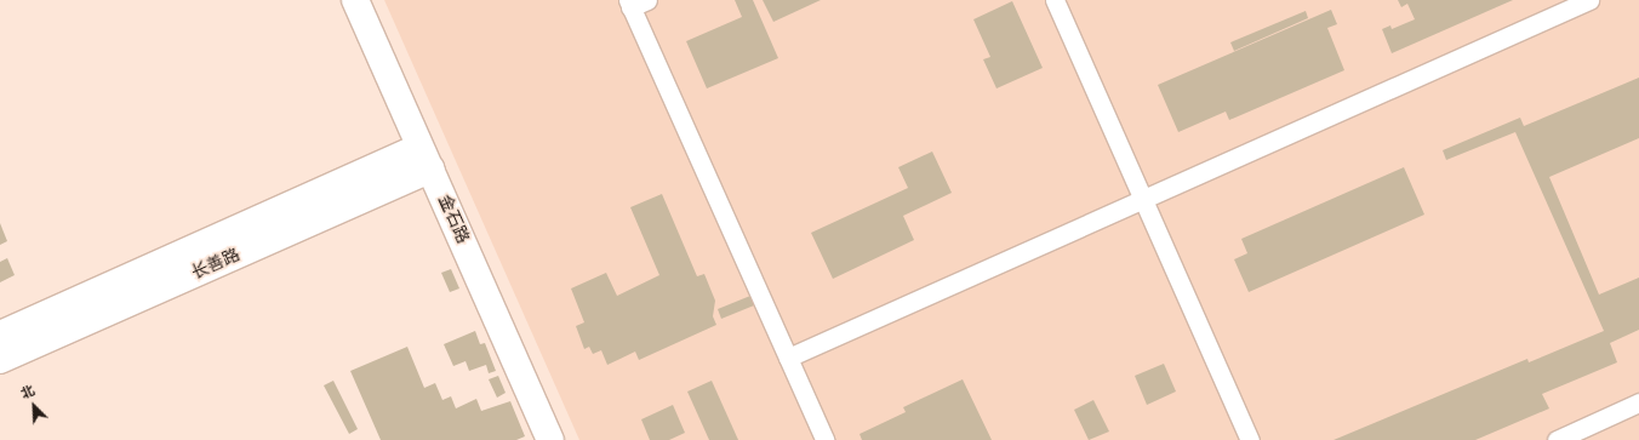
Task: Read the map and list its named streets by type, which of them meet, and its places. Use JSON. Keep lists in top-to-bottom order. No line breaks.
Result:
{"streets":{"street":["金石路","长善路"]},"crossings":[["金石路","长善路"]],"north":"top left"}
